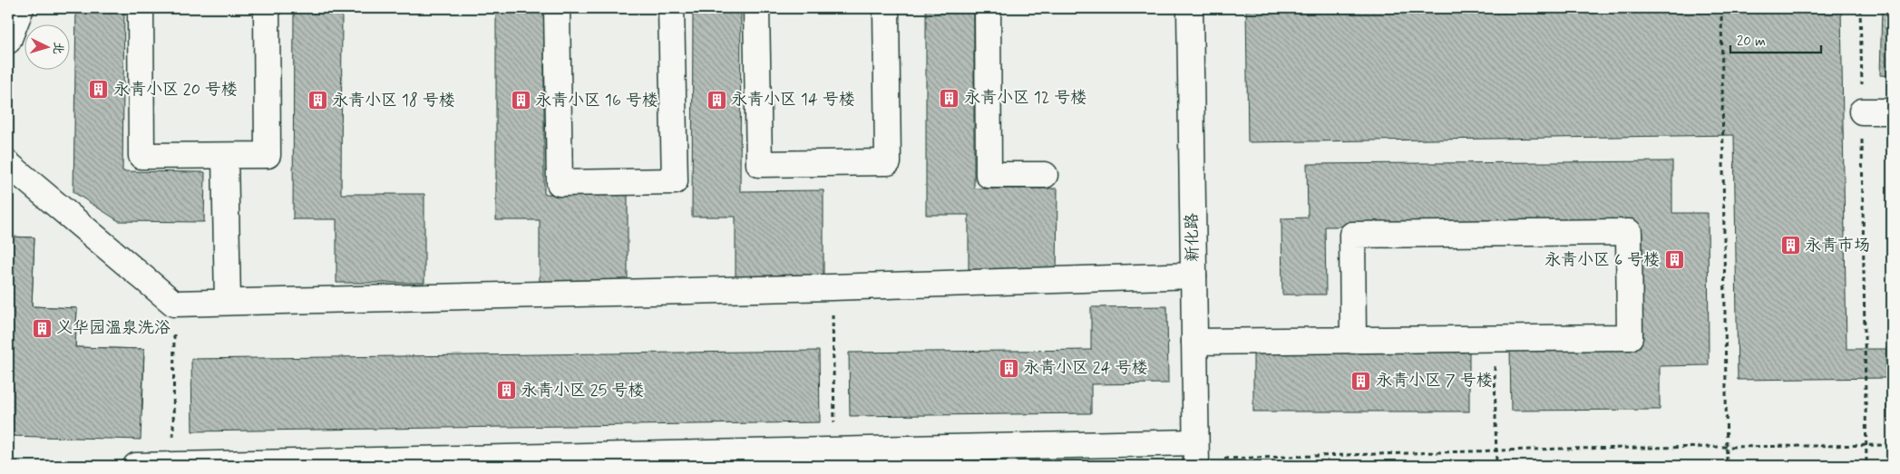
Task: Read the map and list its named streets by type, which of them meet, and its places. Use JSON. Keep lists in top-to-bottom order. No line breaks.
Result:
{"streets":{"street":["新化路"]},"places":{"building":["永青小区 20 号楼","永青小区 12 号楼","永青小区 14 号楼","永青小区 18 号楼","永青小区 16 号楼","永青市场","永青小区 6 号楼","义华园温泉洗浴","永青小区 24 号楼","永青小区 7 号楼","永青小区 25 号楼"]},"scale_bar":"20 m","north":"right"}
